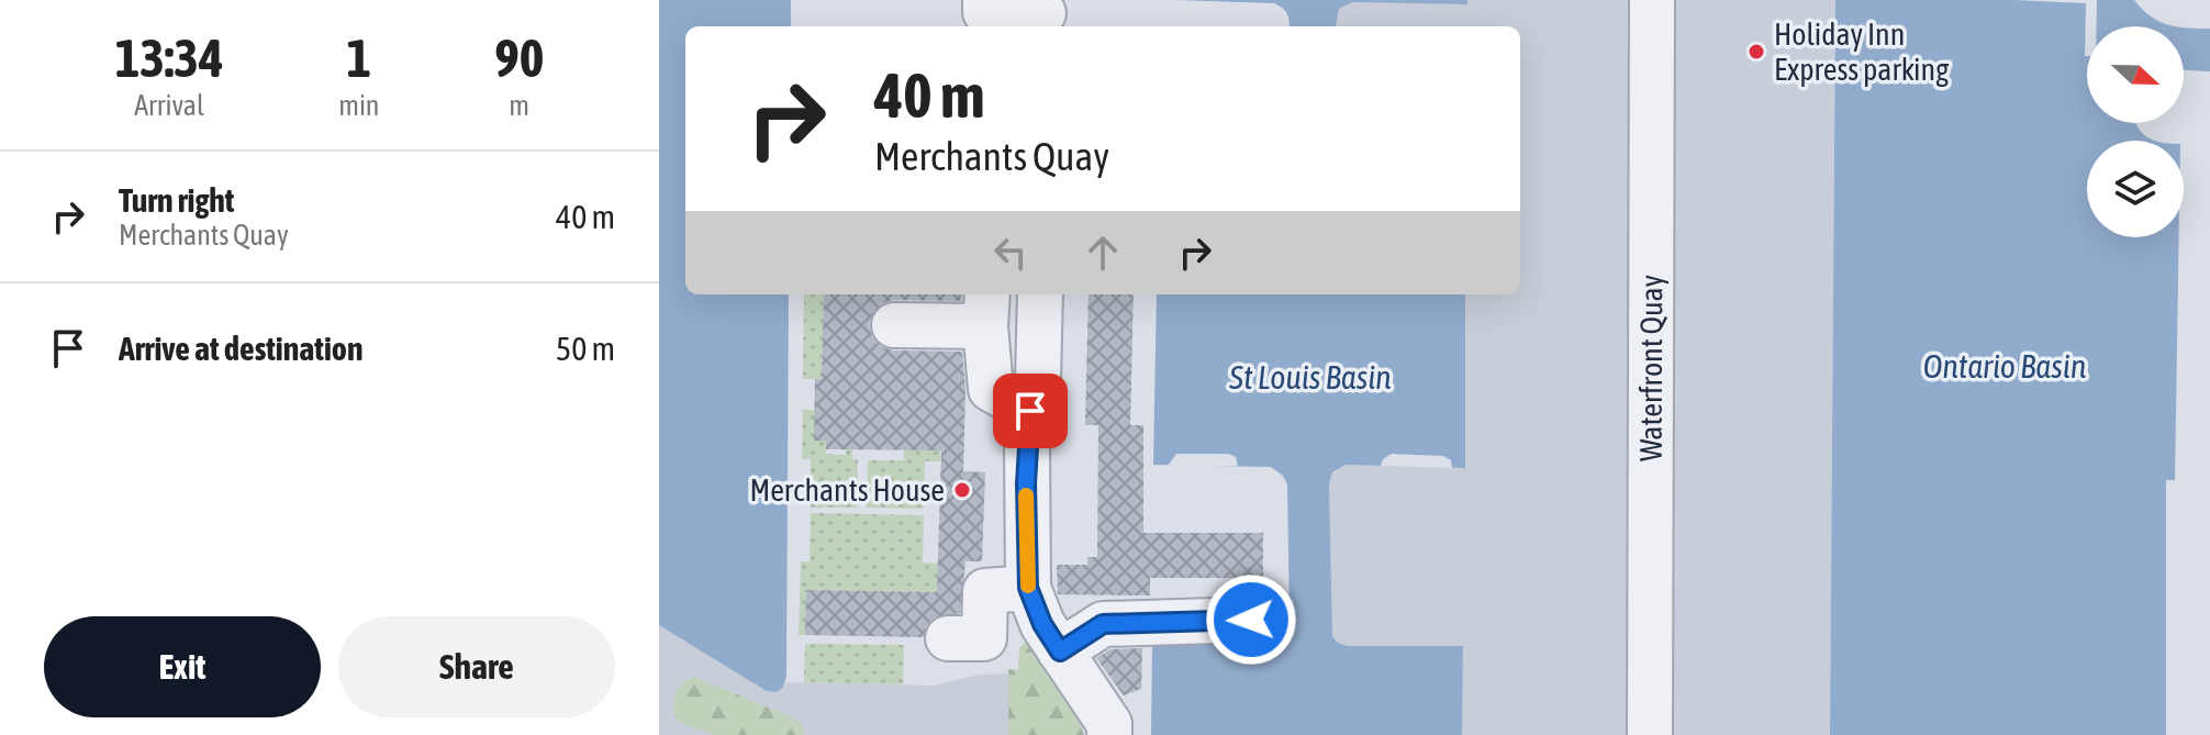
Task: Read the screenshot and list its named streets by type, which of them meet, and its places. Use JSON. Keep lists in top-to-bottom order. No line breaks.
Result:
{"streets":{"street":["Waterfront Quay"]},"water":["Ontario Basin","St Louis Basin"],"places":["Holiday Inn Express parking","Merchants House"],"north":"right","page":{"eta":["13:34","Arrival","1","min","90","m"],"turn":["40 m","Merchants Quay"],"list":[{"name":"Turn right","note":"Merchants Quay","value":"40 m"},{"name":"Arrive at destination","value":"50 m"}],"buttons":["Exit","Share"]}}
